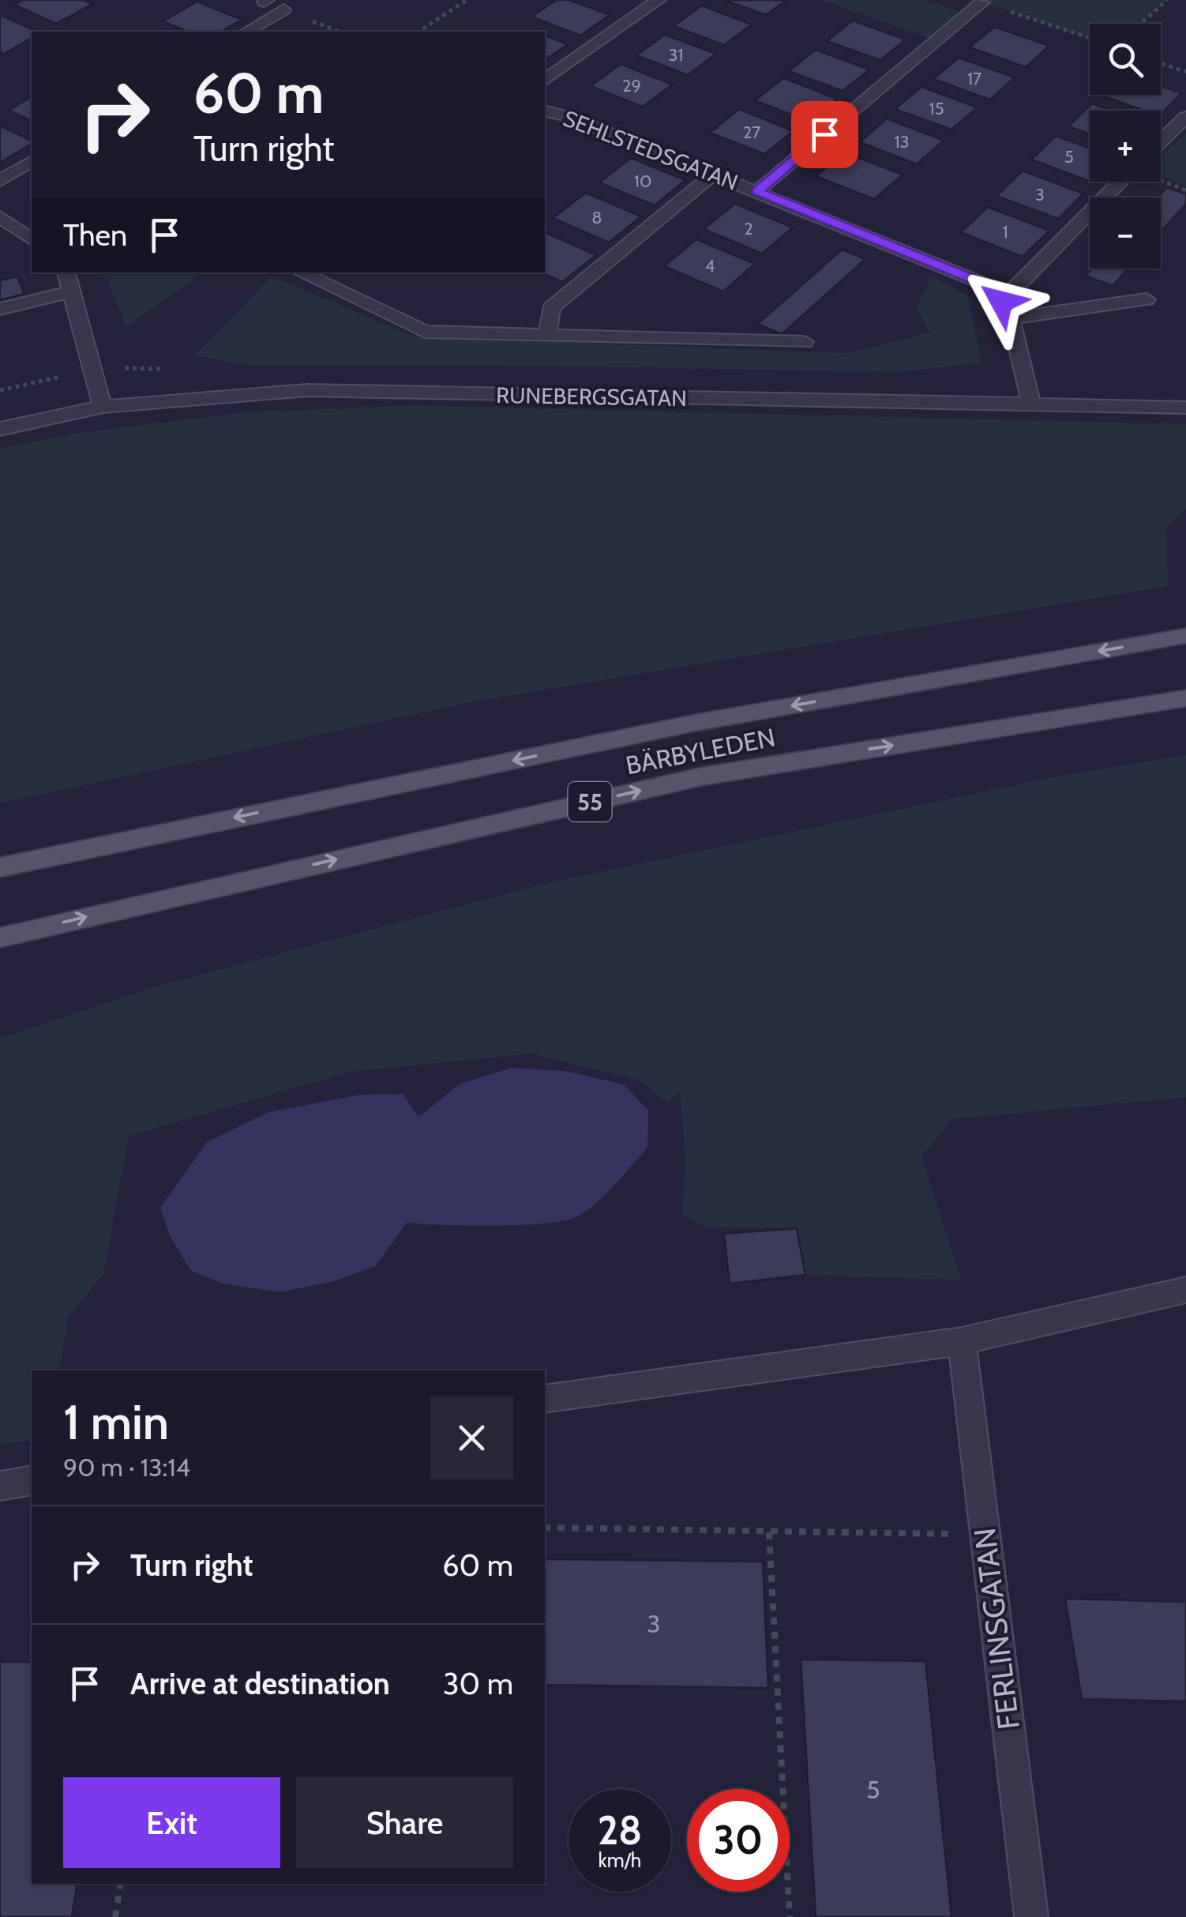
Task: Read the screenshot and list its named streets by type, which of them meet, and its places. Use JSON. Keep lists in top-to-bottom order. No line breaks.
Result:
{"streets":{"main road":["BÄRBYLEDEN","55"],"street":["SEHLSTEDSGATAN","RUNEBERGSGATAN","FERLINSGATAN"]},"crossings":[["SEHLSTEDSGATAN","RUNEBERGSGATAN"]],"house_numbers":["31","17","29","15","27","13","5","10","3","8","2","1","4","3","5"],"page":{"map_buttons":["+","−"],"turn":["60 m","Turn right"],"then":"Then","heading":["1 min","90 m · 13:14"],"list":[{"name":"Turn right","value":"60 m"},{"name":"Arrive at destination","value":"30 m"}],"buttons":["Exit","Share"],"speed":"28 km/h","limit":"30"}}
